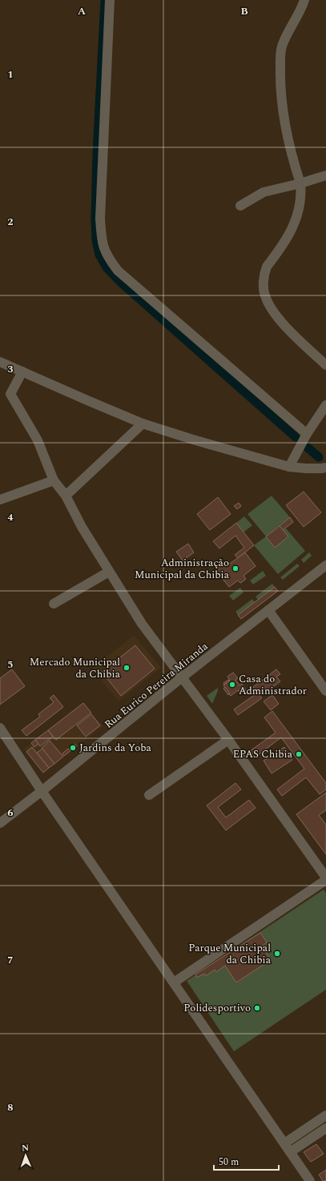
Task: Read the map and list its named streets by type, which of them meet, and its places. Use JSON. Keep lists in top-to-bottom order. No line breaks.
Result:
{"streets":{"street":["Rua Eurico Pereira Miranda"]},"places":["Administração Municipal da Chibia","Mercado Municipal da Chibia","Casa do Administrador","Jardins da Yoba","EPAS Chibia","Parque Municipal da Chibia","Polidesportivo"],"scale_bar":"50 m","north":"top","grid":{"columns":["A","B"],"rows":["1","2","3","4","5","6","7","8"]}}
